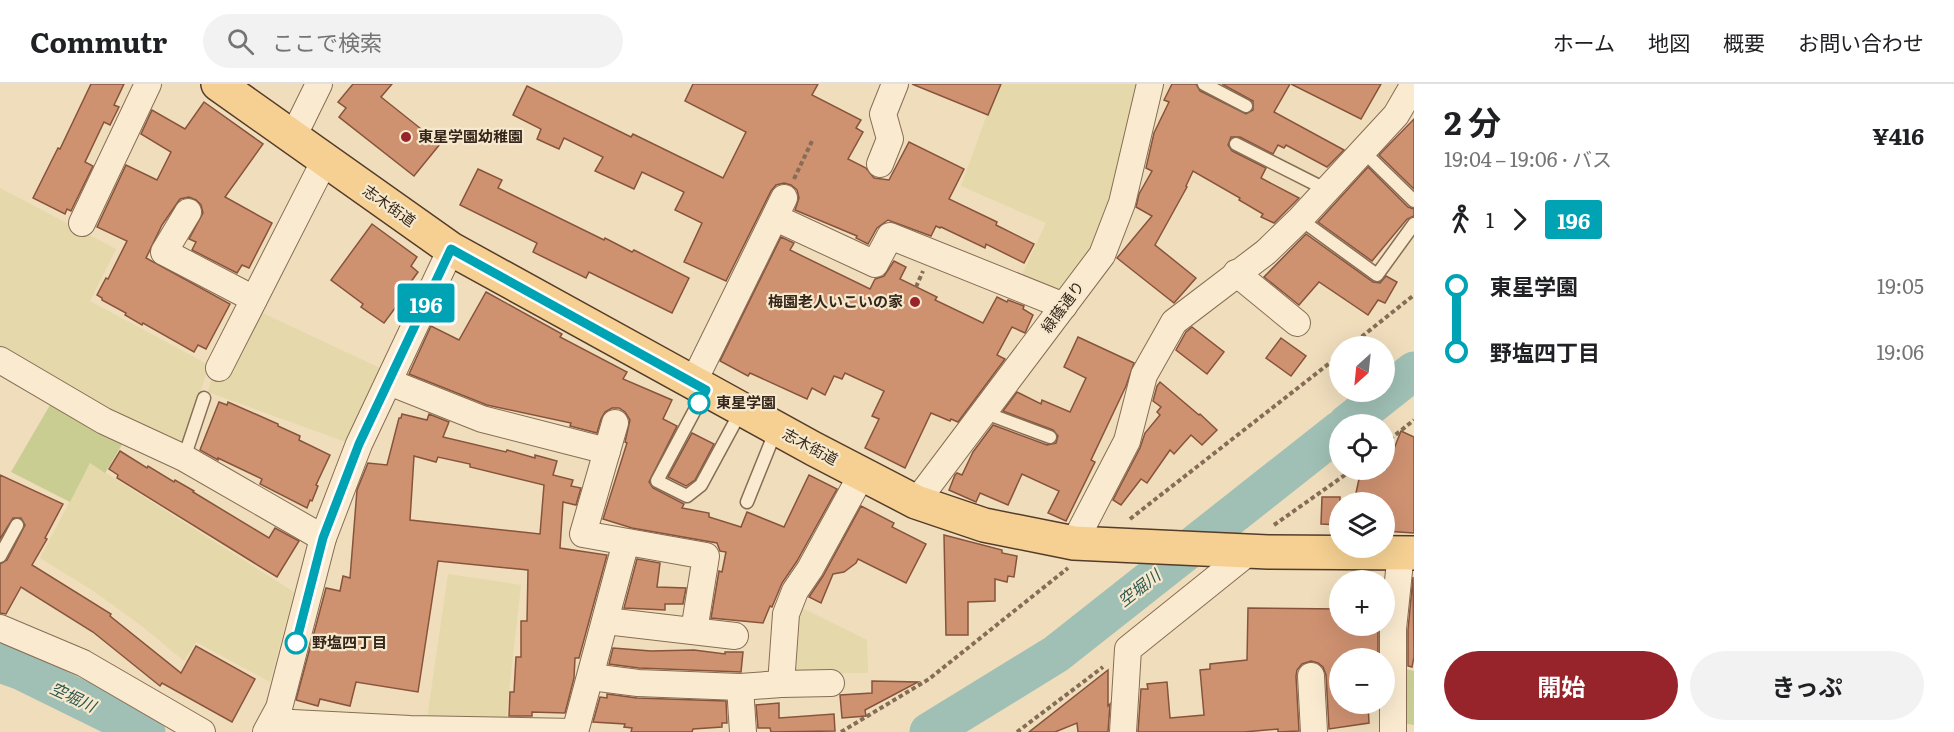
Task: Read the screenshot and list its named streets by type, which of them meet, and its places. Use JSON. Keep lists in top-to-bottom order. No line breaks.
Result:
{"streets":{"main road":["志木街道"],"street":["緑蔭通り"]},"crossings":[["志木街道","緑蔭通り"]],"water":["空堀川"],"places":["東星学園幼稚園","梅園老人いこいの家","東星学園","野塩四丁目"],"lines":["bus line 196"],"north":"bottom left","page":{"header":"Commutr","search":"ここで検索","nav":["ホーム","地図","概要","お問い合わせ"],"on_map":"196","heading":["2 分","19:04 – 19:06 · バス","¥416"],"legs":["1","196"],"list":[{"name":"東星学園","value":"19:05"},{"name":"野塩四丁目","value":"19:06"}],"map_buttons":["+","−"],"buttons":["開始","きっぷ"]}}
